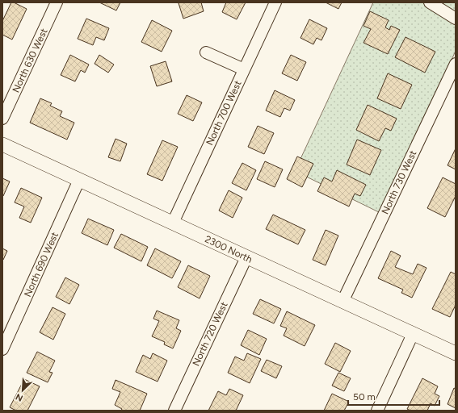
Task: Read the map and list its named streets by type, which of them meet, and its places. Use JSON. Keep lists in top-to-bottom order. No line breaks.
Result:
{"streets":{"street":["North 630 West","North 700 West","North 730 West","2300 North","North 690 West","North 720 West"]},"crossings":[["North 700 West","2300 North"],["North 730 West","2300 North"],["2300 North","North 690 West"],["2300 North","North 720 West"]],"scale_bar":"50 m","north":"bottom left"}
